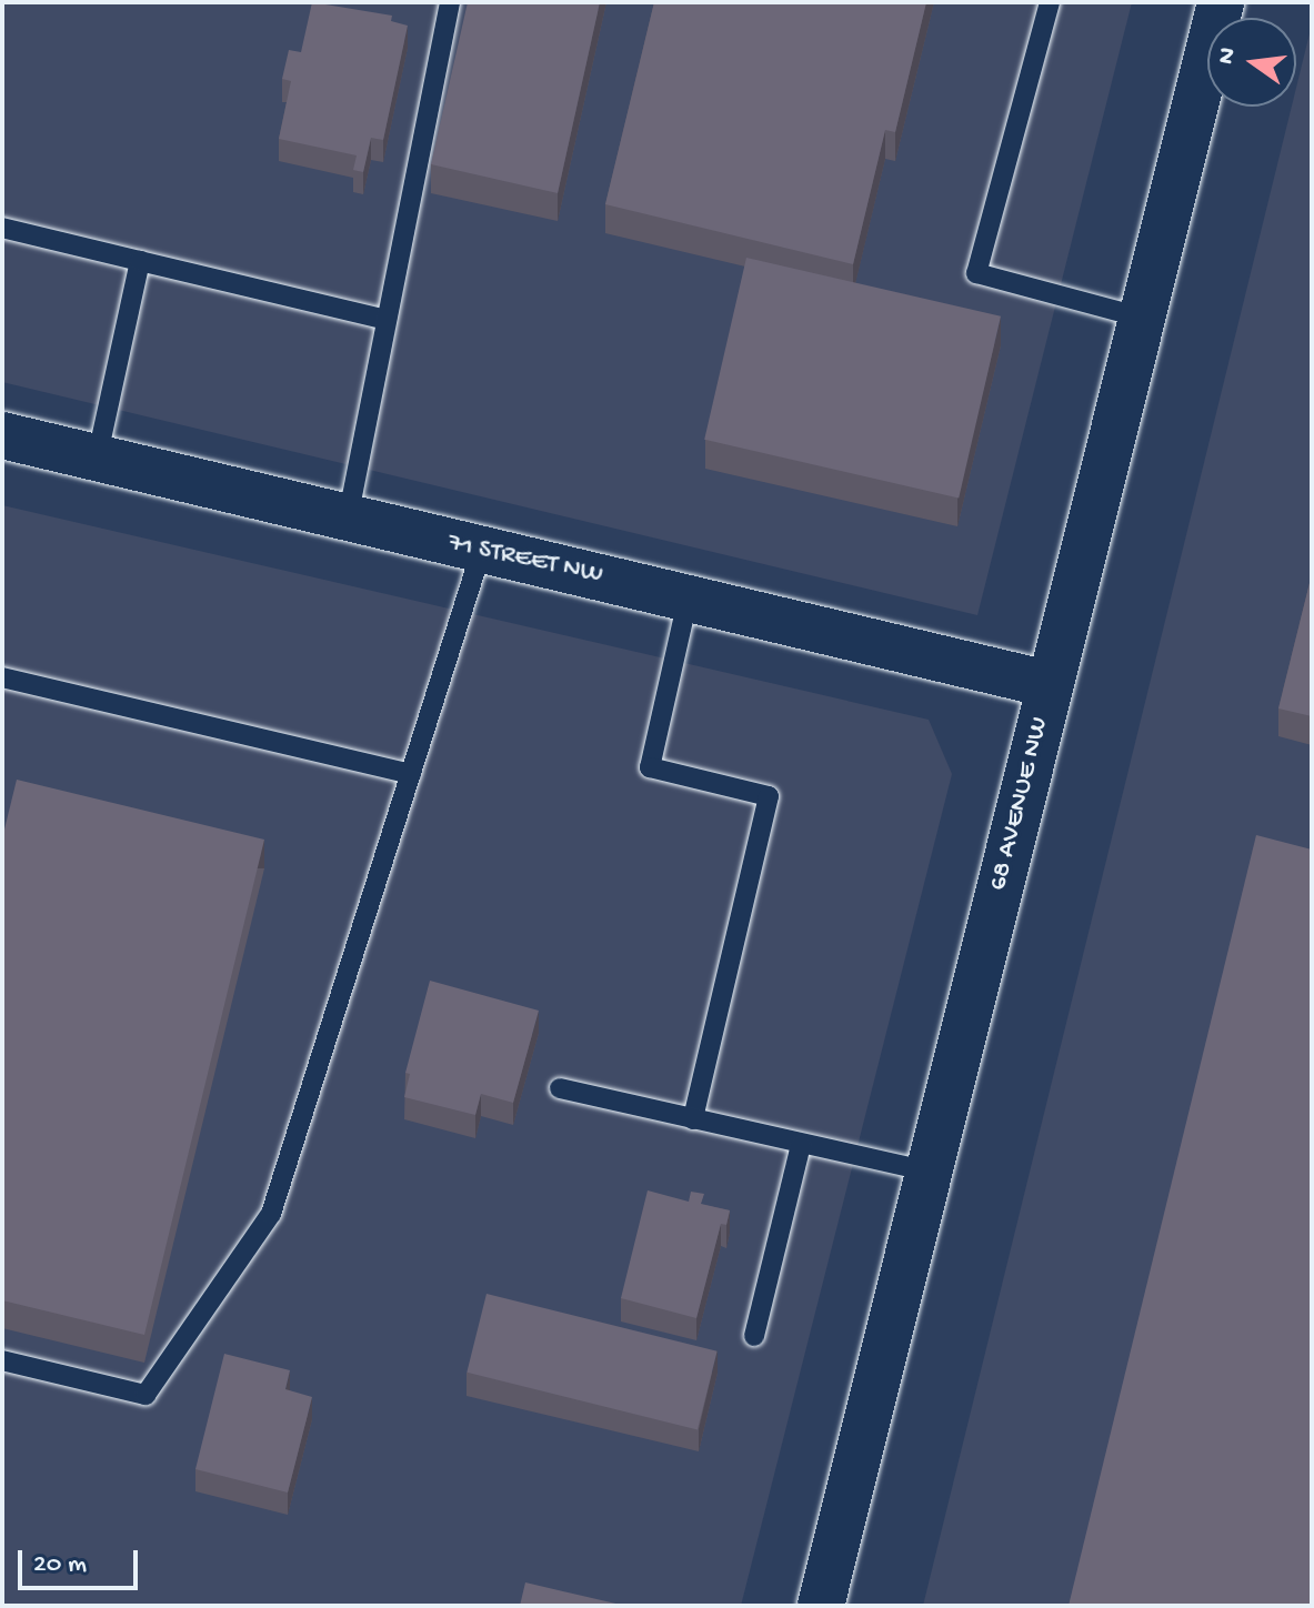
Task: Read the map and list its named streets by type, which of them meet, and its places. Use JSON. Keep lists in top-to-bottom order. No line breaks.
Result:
{"streets":{"street":["71 STREET NW","68 AVENUE NW"]},"crossings":[["71 STREET NW","68 AVENUE NW"]],"scale_bar":"20 m","north":"left"}
